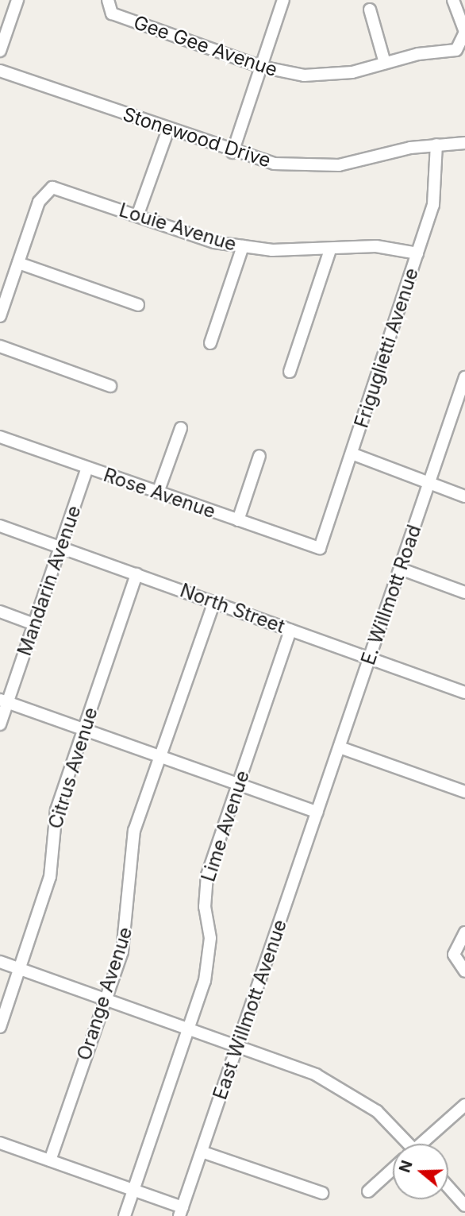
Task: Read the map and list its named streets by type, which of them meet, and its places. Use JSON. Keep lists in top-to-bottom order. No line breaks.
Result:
{"streets":{"street":["Gee Gee Avenue","Stonewood Drive","Louie Avenue","Friguglietti Avenue","Rose Avenue","Mandarin Avenue","E. Willmott Road","North Street","Citrus Avenue","Lime Avenue","Orange Avenue","East Willmott Avenue"]},"crossings":[["Stonewood Drive","Friguglietti Avenue"],["Louie Avenue","Friguglietti Avenue"],["Friguglietti Avenue","Rose Avenue"],["Rose Avenue","Mandarin Avenue"],["Mandarin Avenue","North Street"],["E. Willmott Road","North Street"],["E. Willmott Road","East Willmott Avenue"],["North Street","Citrus Avenue"],["North Street","Lime Avenue"],["North Street","Orange Avenue"]],"north":"left"}
